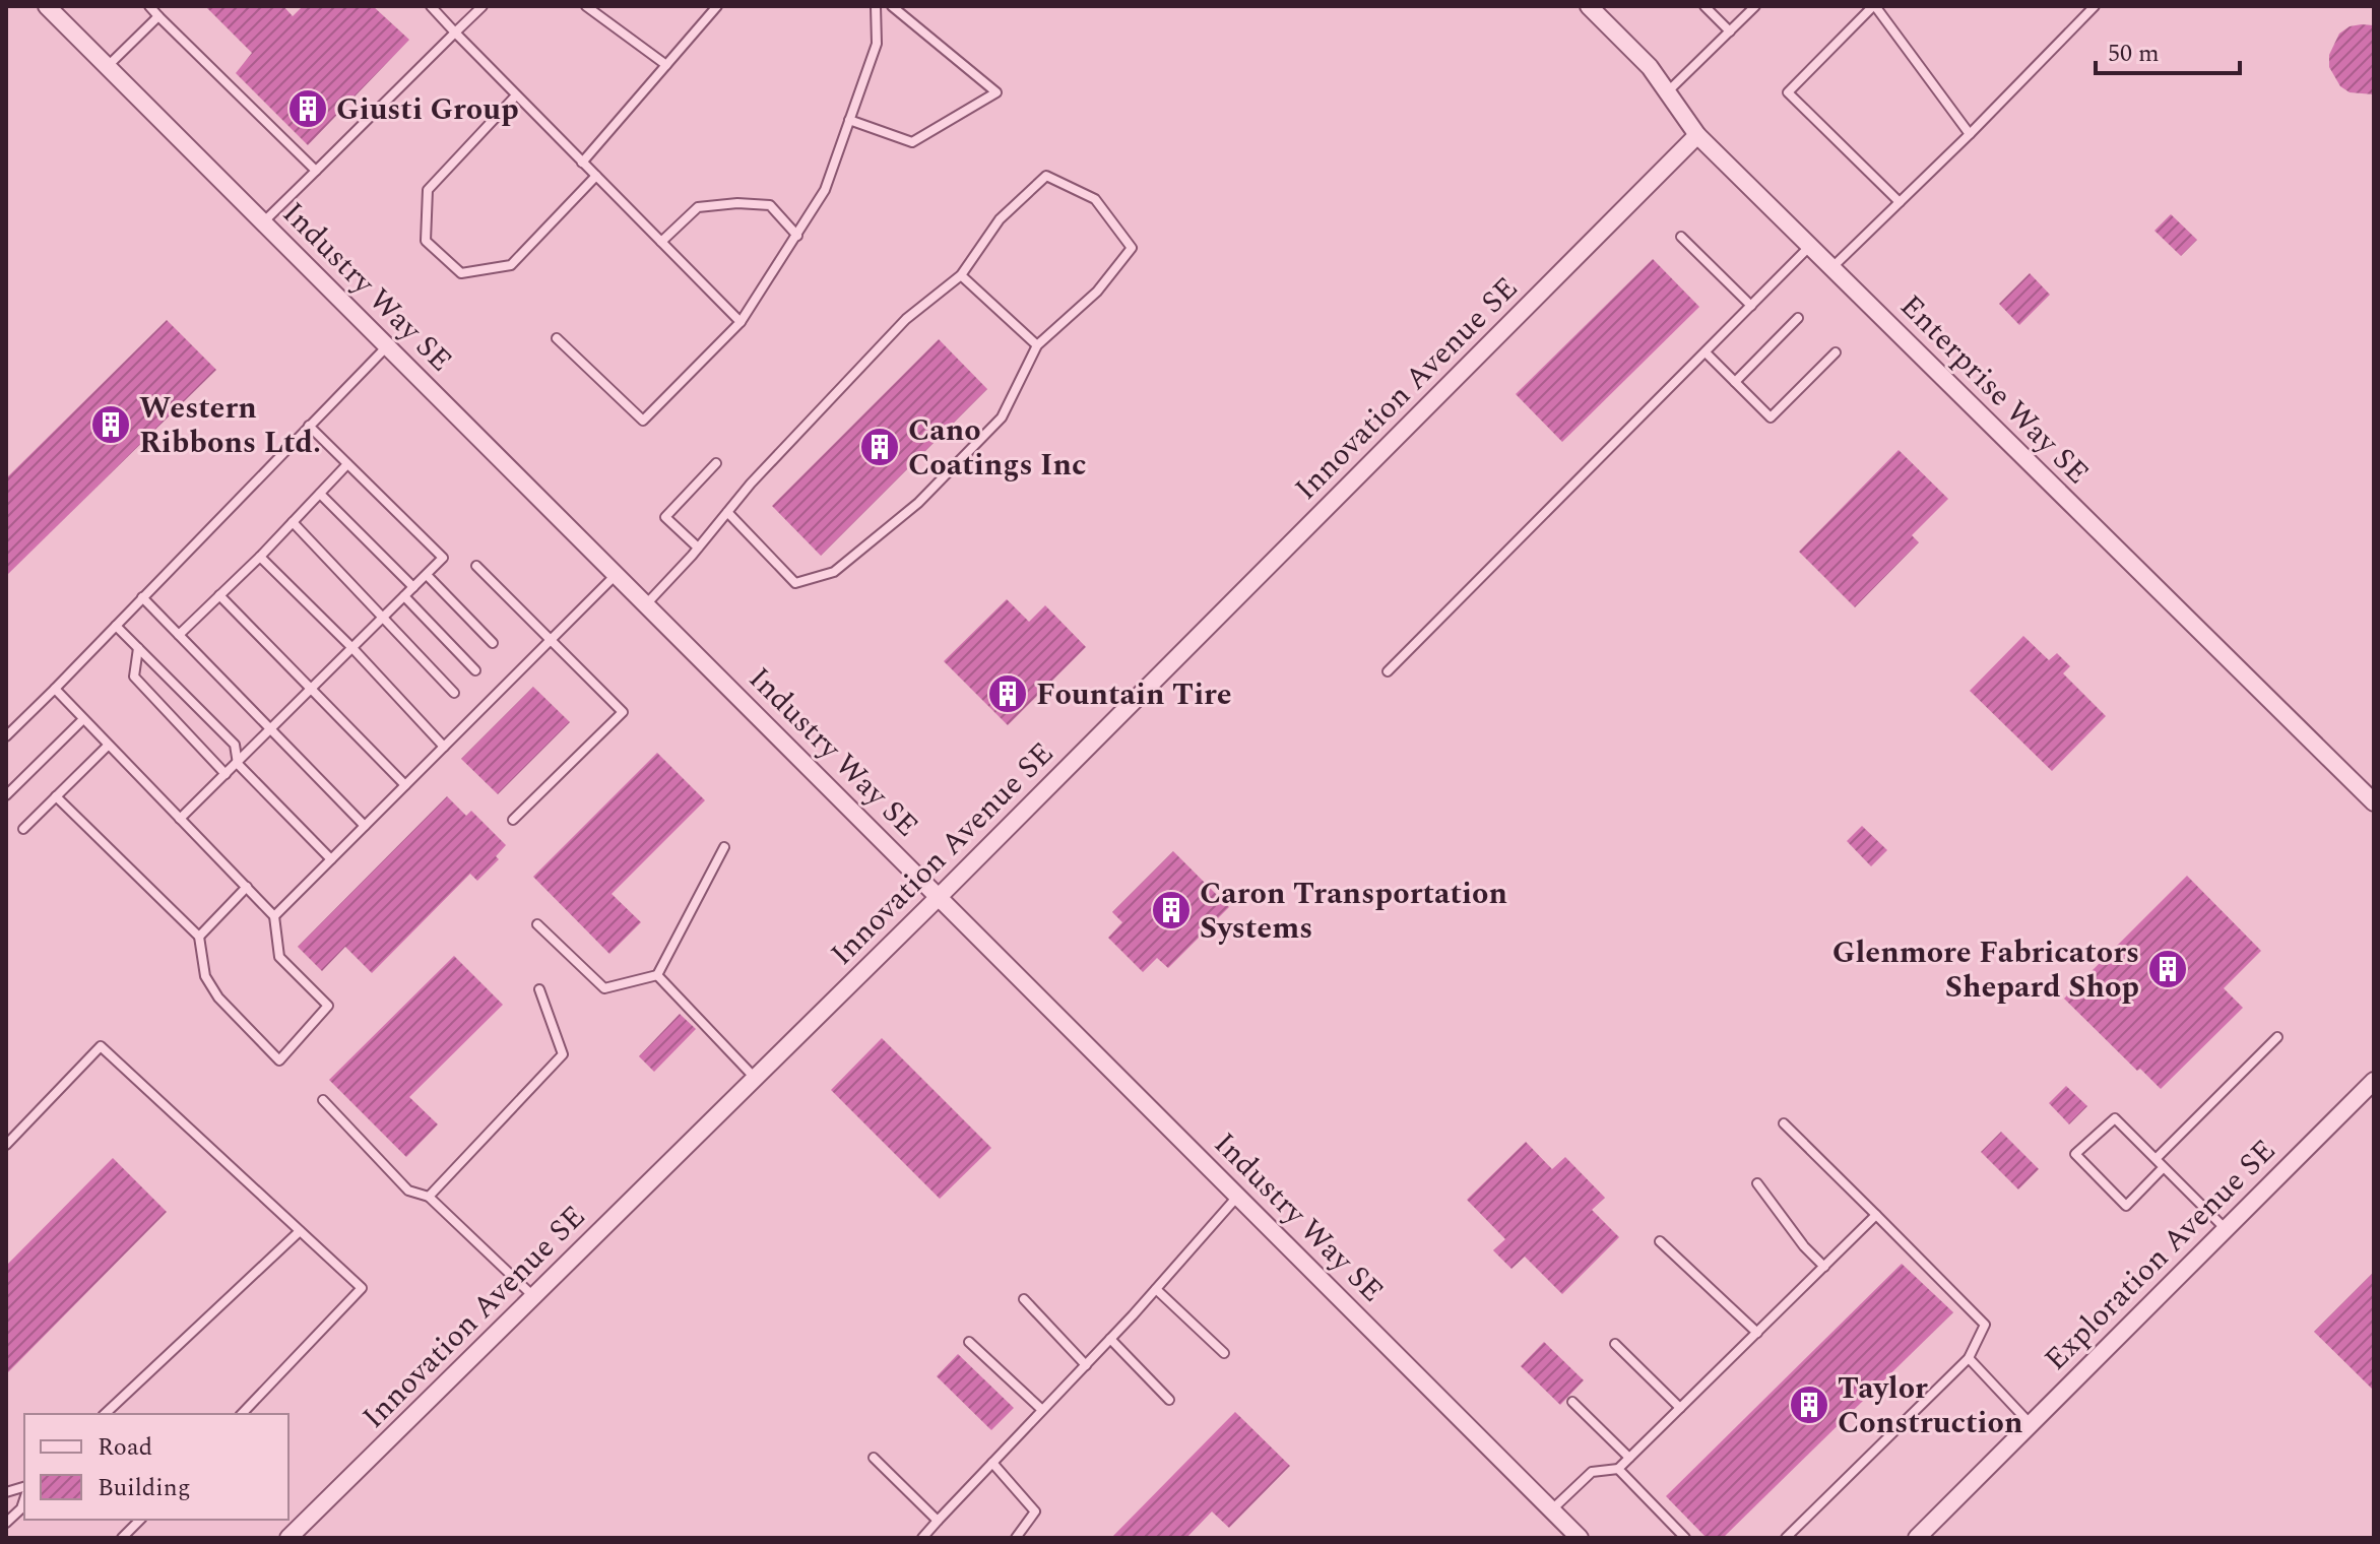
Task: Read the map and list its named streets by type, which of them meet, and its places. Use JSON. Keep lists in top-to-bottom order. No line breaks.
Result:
{"streets":{"street":["Industry Way SE","Innovation Avenue SE","Enterprise Way SE","Exploration Avenue SE"]},"crossings":[["Industry Way SE","Innovation Avenue SE"],["Innovation Avenue SE","Enterprise Way SE"]],"places":{"building":["Giusti Group","Western Ribbons Ltd.","Cano Coatings Inc","Fountain Tire","Caron Transportation Systems","Glenmore Fabricators Shepard Shop","Taylor Construction"]},"legend":["Road","Building"],"scale_bar":"50 m"}
